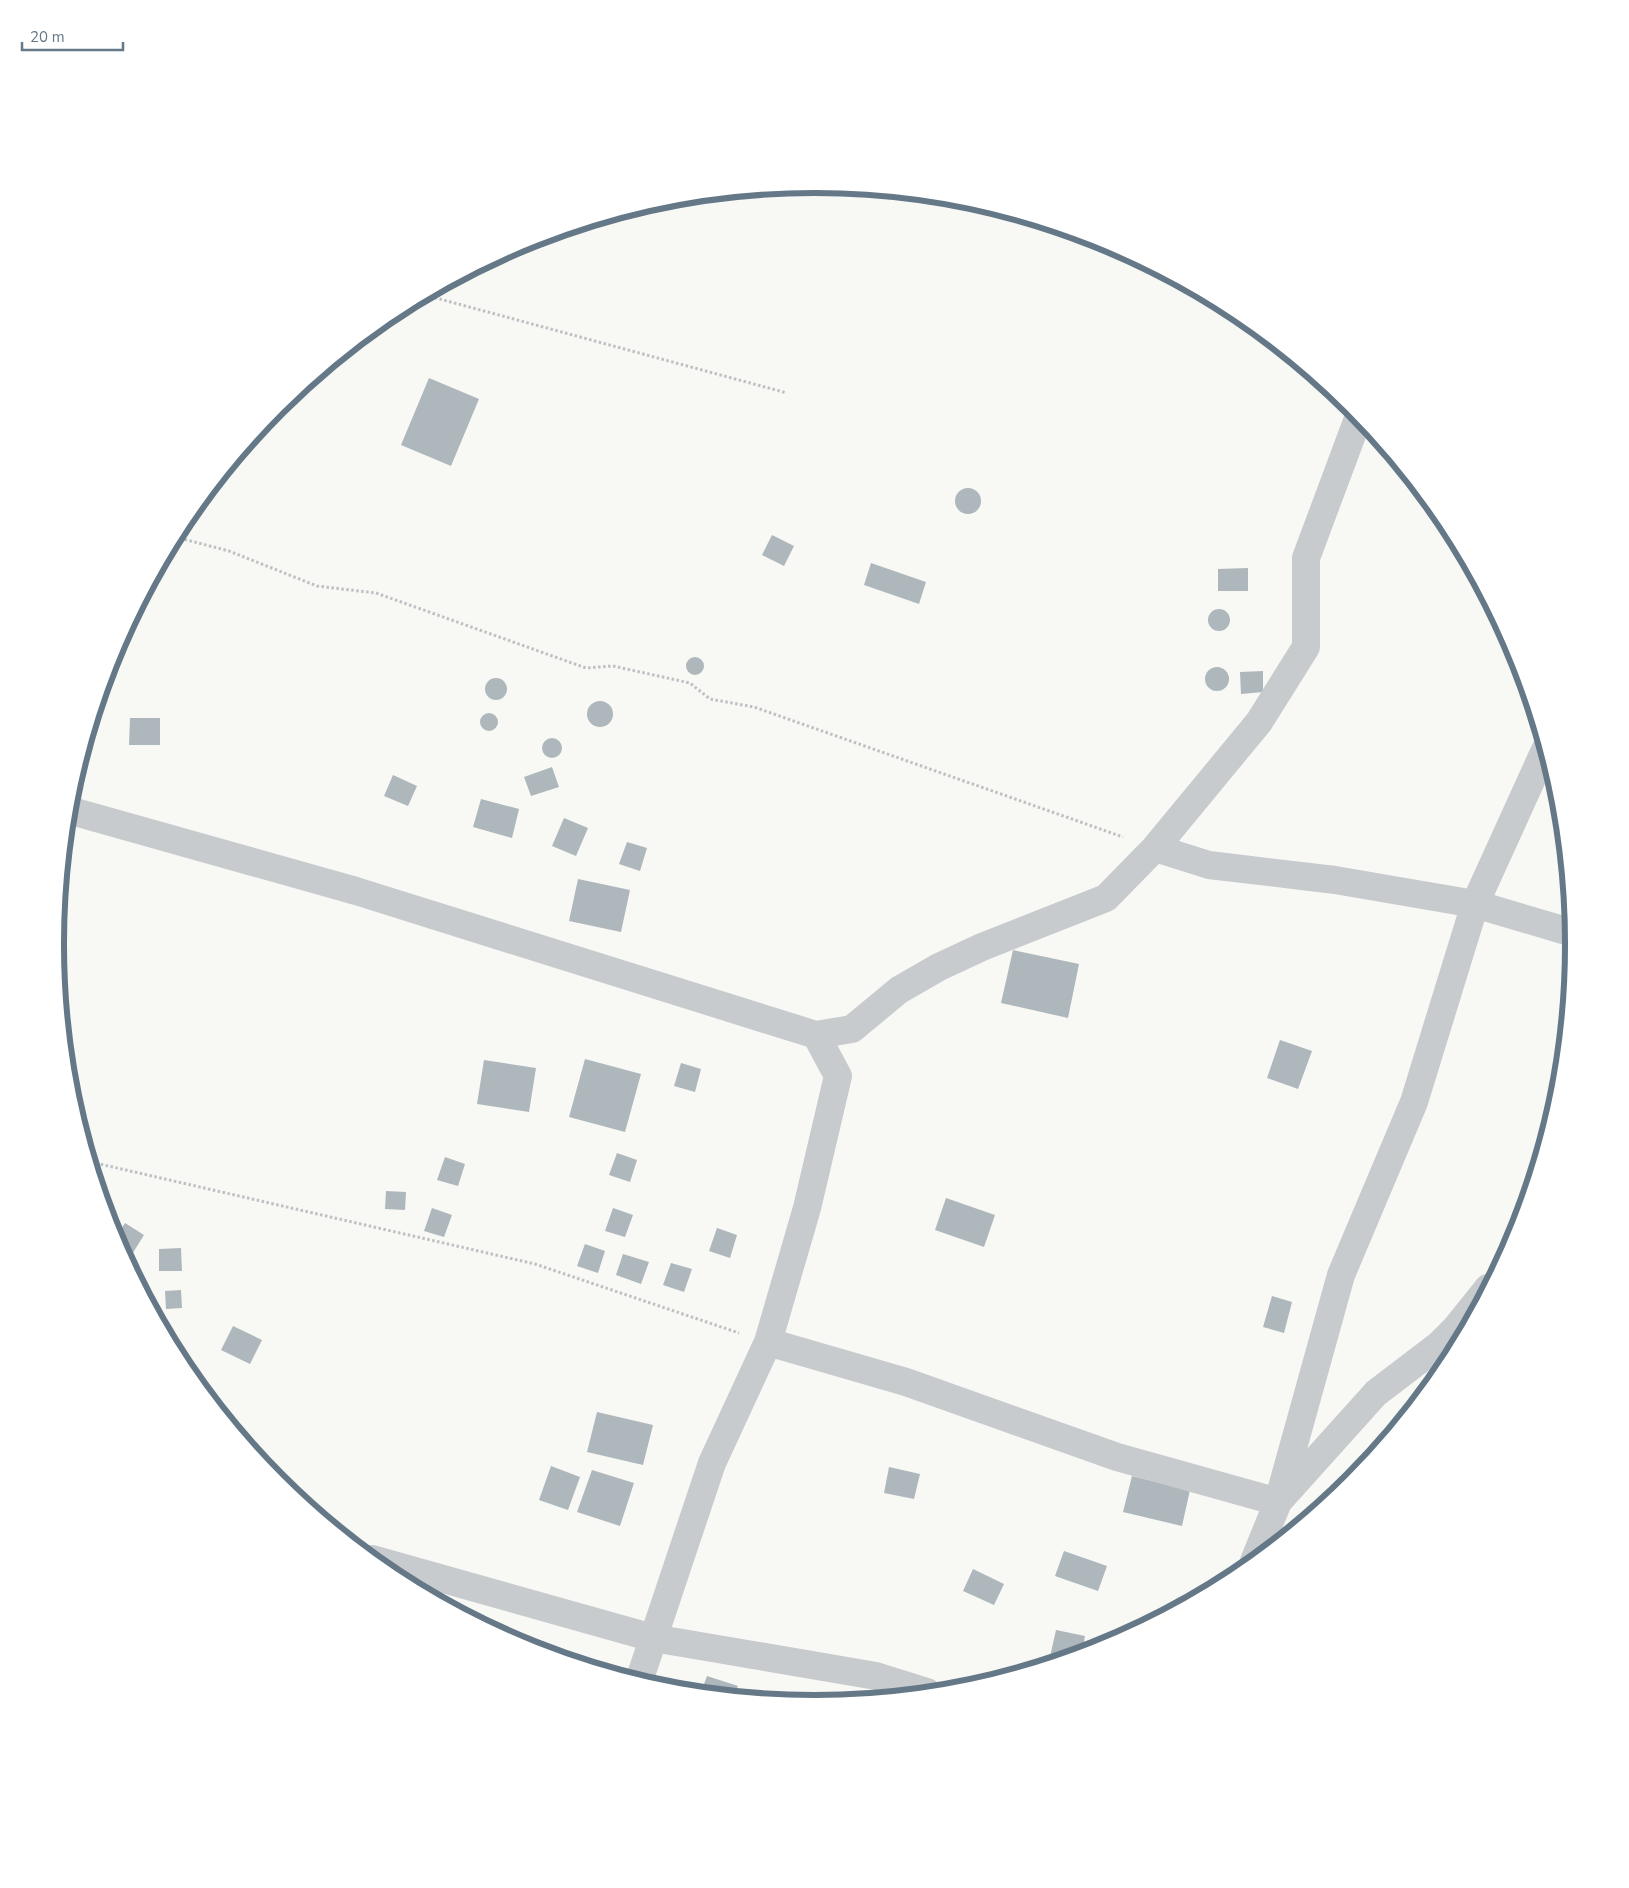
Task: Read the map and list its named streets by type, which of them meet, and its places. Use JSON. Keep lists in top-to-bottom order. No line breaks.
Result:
{"scale_bar":"20 m"}
